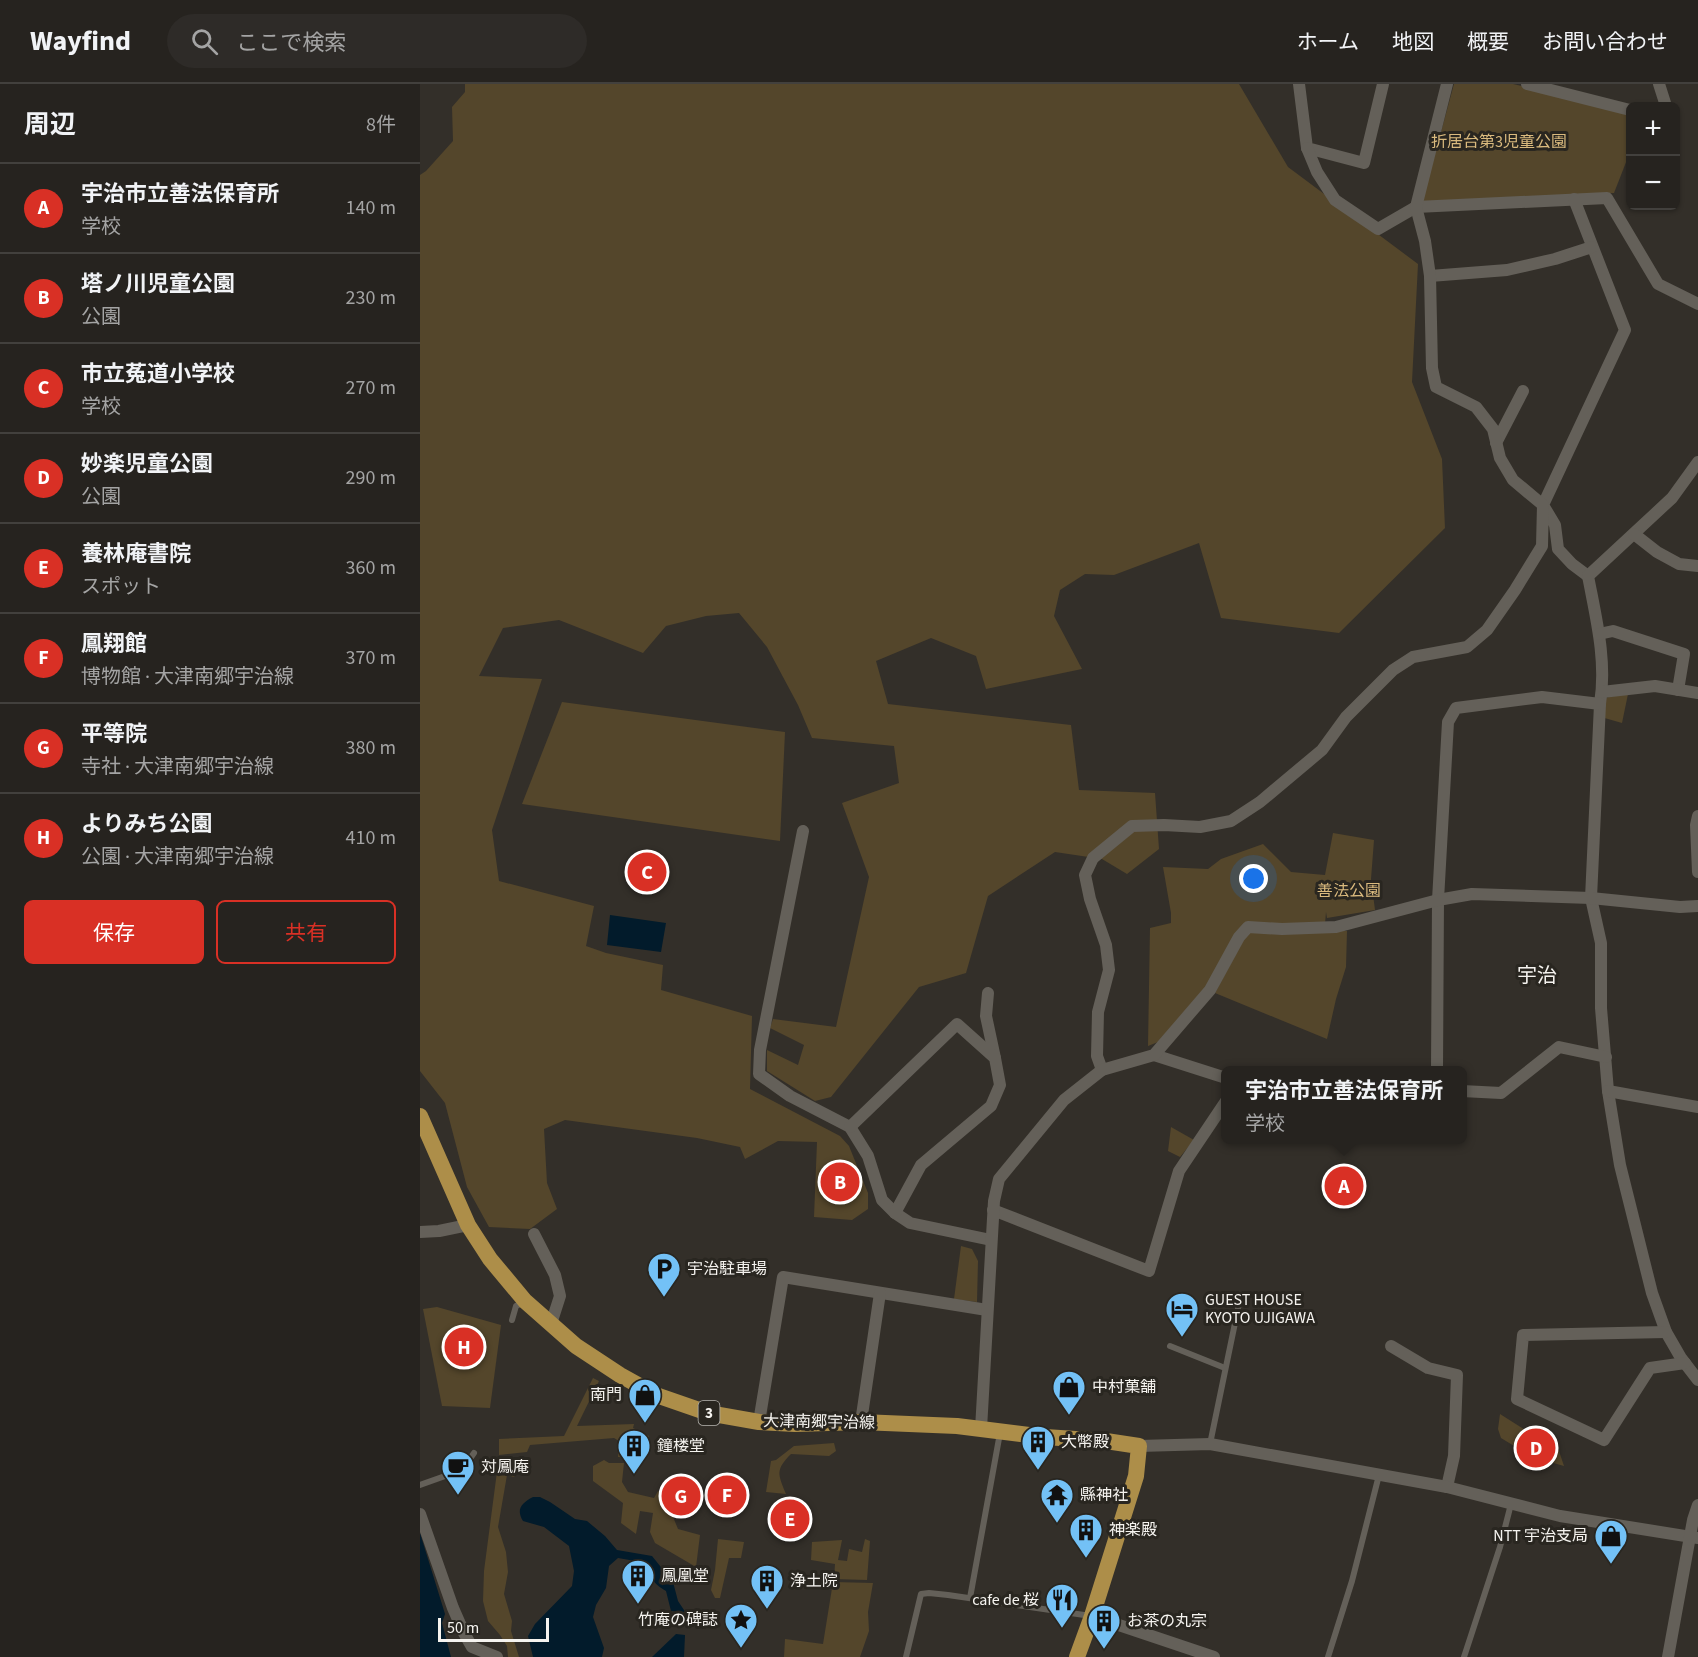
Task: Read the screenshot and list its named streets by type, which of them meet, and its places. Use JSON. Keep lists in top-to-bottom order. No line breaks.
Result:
{"streets":{"main road":["3","大津南郷宇治線"]},"districts":["宇治"],"parks":["折居台第3児童公園","善法公園"],"places":{"parking":["宇治駐車場"],"hotel":["GUEST HOUSE KYOTO UJIGAWA"],"shop":["中村菓舗","南門","NTT 宇治支局"],"building":["大幣殿","鐘楼堂","神楽殿","鳳凰堂","浄土院","お茶の丸宗"],"cafe":["対鳳庵"],"temple":["縣神社"],"restaurant":["cafe de 桜"],"place":["竹庵の碑誌"]},"scale_bar":"50 m","page":{"header":"Wayfind","search":"ここで検索","nav":["ホーム","地図","概要","お問い合わせ"],"heading":["周辺","8件"],"map_buttons":["+","−"],"list":[{"mark":"A","name":"宇治市立善法保育所","note":"学校","value":"140 m"},{"mark":"B","name":"塔ノ川児童公園","note":"公園","value":"230 m"},{"mark":"C","name":"市立菟道小学校","note":"学校","value":"270 m"},{"mark":"D","name":"妙楽児童公園","note":"公園","value":"290 m"},{"mark":"E","name":"養林庵書院","note":"スポット","value":"360 m"},{"mark":"F","name":"鳳翔館","note":"博物館 · 大津南郷宇治線","value":"370 m"},{"mark":"G","name":"平等院","note":"寺社 · 大津南郷宇治線","value":"380 m"},{"mark":"H","name":"よりみち公園","note":"公園 · 大津南郷宇治線","value":"410 m"}],"pins":["C","B","A","H","D","F","G","E"],"buttons":["保存","共有"],"popup":["宇治市立善法保育所","学校"],"scale":"50 m"}}
